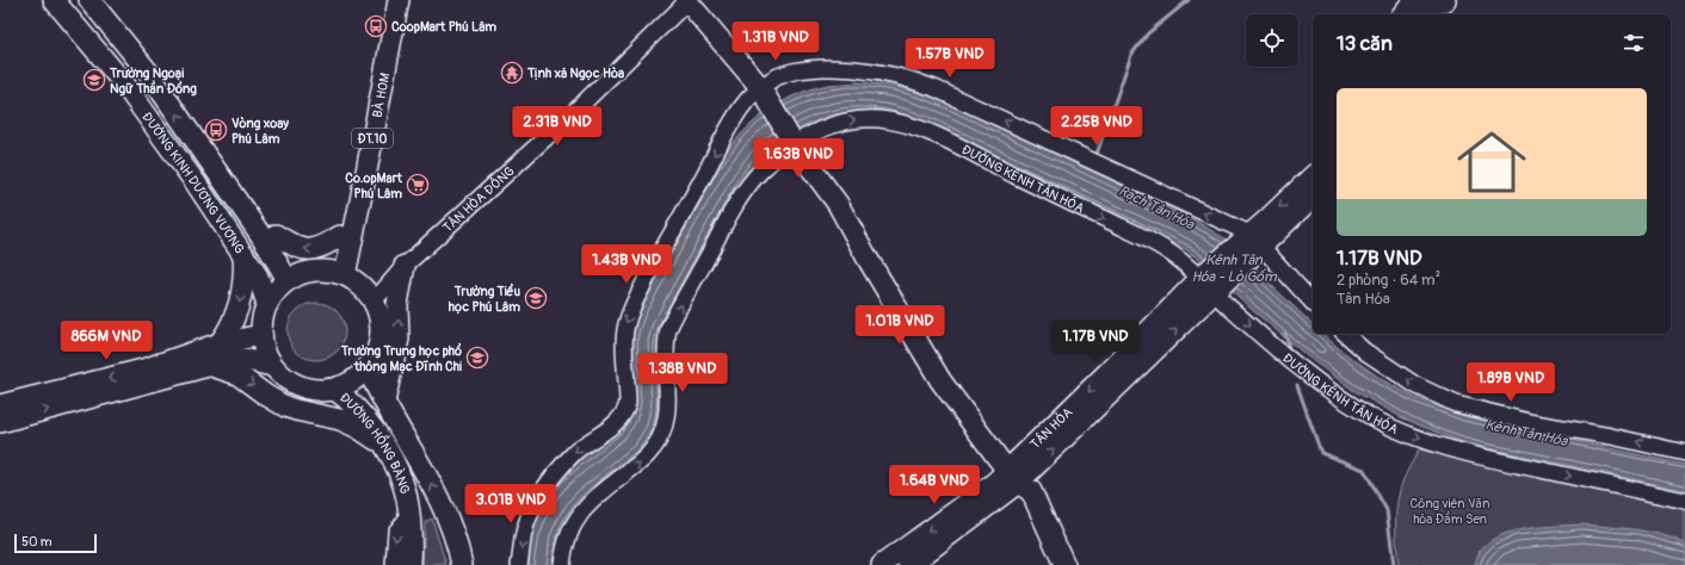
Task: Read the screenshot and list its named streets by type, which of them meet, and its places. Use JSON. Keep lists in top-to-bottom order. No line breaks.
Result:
{"streets":{"main road":["BÀ HOM","ĐT.10","ĐƯỜNG KINH DƯƠNG VƯƠNG","TÂN HÓA","ĐƯỜNG HỒNG BÀNG"],"street":["ĐƯỜNG KÊNH TÂN HÓA","TÂN HÒA ĐÔNG"]},"crossings":[["BÀ HOM","ĐƯỜNG KINH DƯƠNG VƯƠNG"],["BÀ HOM","TÂN HÒA ĐÔNG"],["BÀ HOM","ĐƯỜNG HỒNG BÀNG"],["ĐƯỜNG KÊNH TÂN HÓA","TÂN HÓA"],["ĐƯỜNG KINH DƯƠNG VƯƠNG","TÂN HÒA ĐÔNG"],["ĐƯỜNG KINH DƯƠNG VƯƠNG","ĐƯỜNG HỒNG BÀNG"],["TÂN HÒA ĐÔNG","ĐƯỜNG HỒNG BÀNG"]],"water":["Rạch Tân Hóa","Kênh Tân Hóa - Lò Gốm","Kênh Tân Hóa"],"parks":["Công viên Văn hóa Đầm Sen"],"places":{"bus stop":["CoopMart Phú Lâm","Vòng xoay Phú Lâm"],"temple":["Tịnh xá Ngọc Hòa"],"school or university":["Trường Ngoại Ngữ Thần Đồng","Trường Tiểu học Phú Lâm","Trường Trung học phổ thông Mạc Đĩnh Chi"],"supermarket":["Co.opMart Phú Lâm"]},"scale_bar":"50 m","page":{"heading":"13 căn","price":["1.31B VND","1.57B VND","2.31B VND","2.25B VND","1.63B VND","1.43B VND","1.01B VND","866M VND","1.17B VND","1.38B VND","1.89B VND","1.64B VND","3.01B VND"],"list":[{"name":"1.17B VND","note":"2 phòng · 64 m² · Tân Hóa"}],"scale":"50 m"}}
